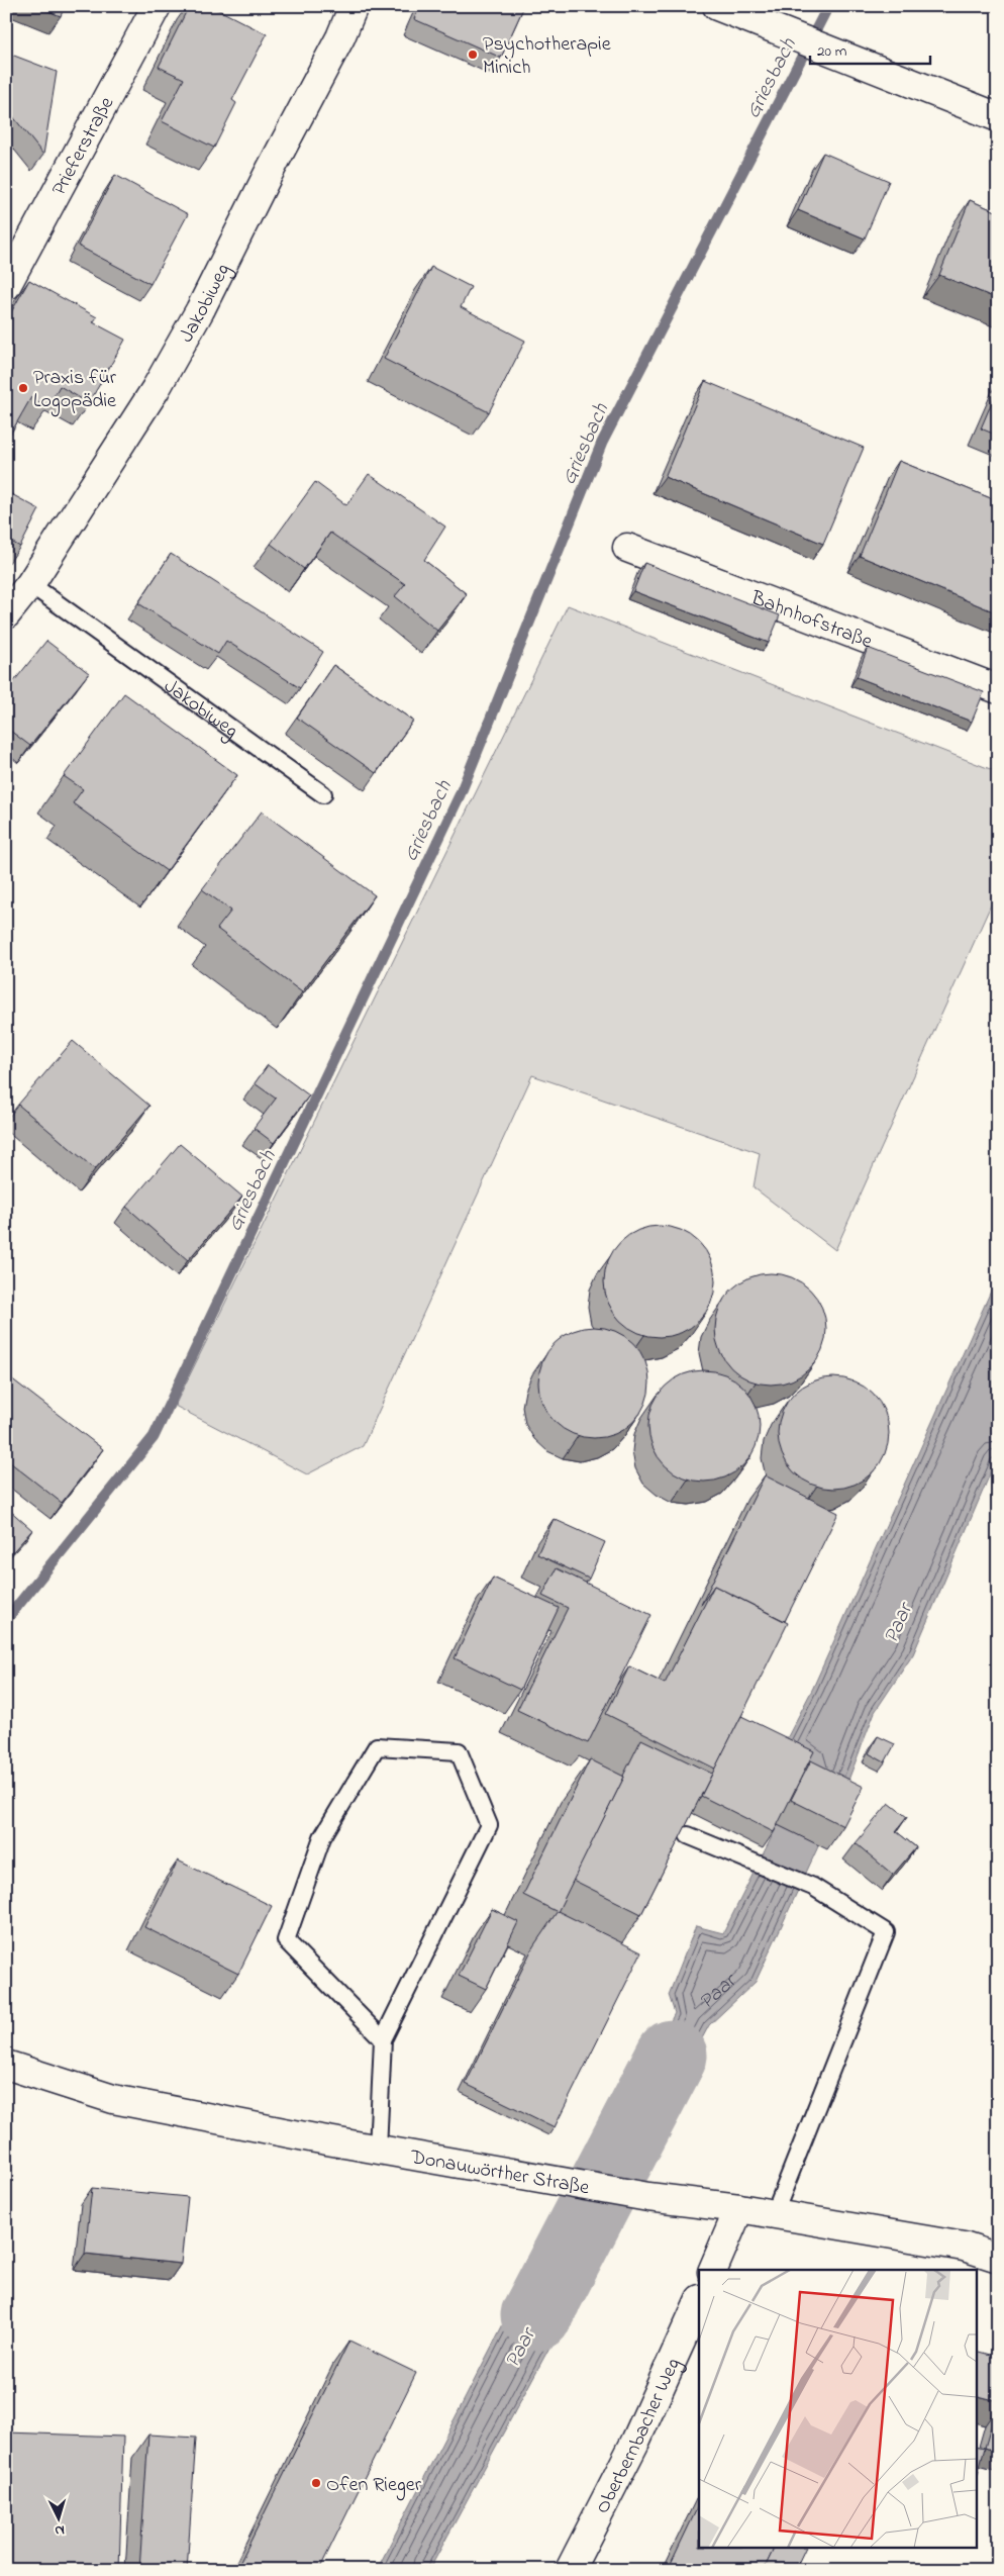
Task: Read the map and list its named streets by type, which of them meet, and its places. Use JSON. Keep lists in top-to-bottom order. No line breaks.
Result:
{"streets":{"street":["Prieferstraße","Jakobiweg","Bahnhofstraße","Donauwörther Straße","Oberbernbacher Weg"]},"water":["Griesbach","Paar"],"places":["Psychotherapie Minich","Praxis für Logopädie","Ofen Rieger"],"scale_bar":"20 m","north":"bottom"}
